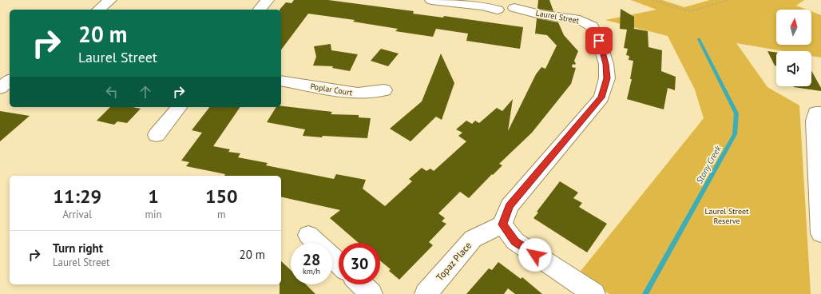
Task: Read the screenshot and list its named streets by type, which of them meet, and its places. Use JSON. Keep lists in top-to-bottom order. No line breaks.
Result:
{"streets":{"street":["Laurel Street","Poplar Court","Topaz Place"]},"crossings":[["Laurel Street","Topaz Place"]],"water":["Stony Creek"],"parks":["Laurel Street Reserve"],"north":"top","page":{"turn":["20 m","Laurel Street"],"eta":["11:29","Arrival","1","min","150","m"],"list":[{"name":"Turn right","note":"Laurel Street","value":"20 m"}],"speed":"28 km/h","limit":"30"}}
